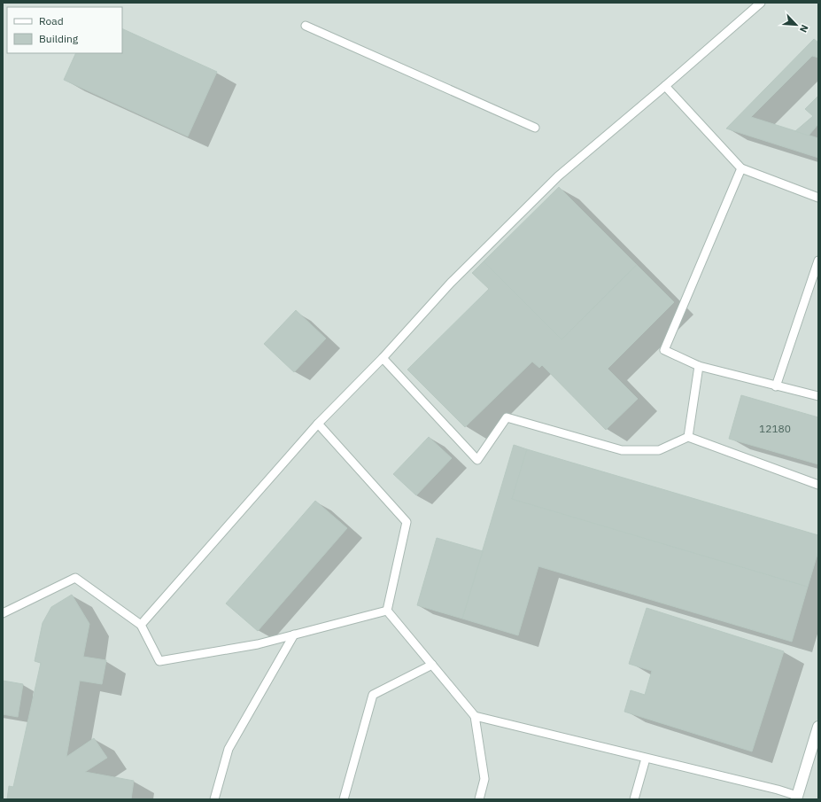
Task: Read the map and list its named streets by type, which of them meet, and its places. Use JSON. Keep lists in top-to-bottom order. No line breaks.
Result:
{"house_numbers":["12180"],"legend":["Road","Building"],"north":"bottom right"}
